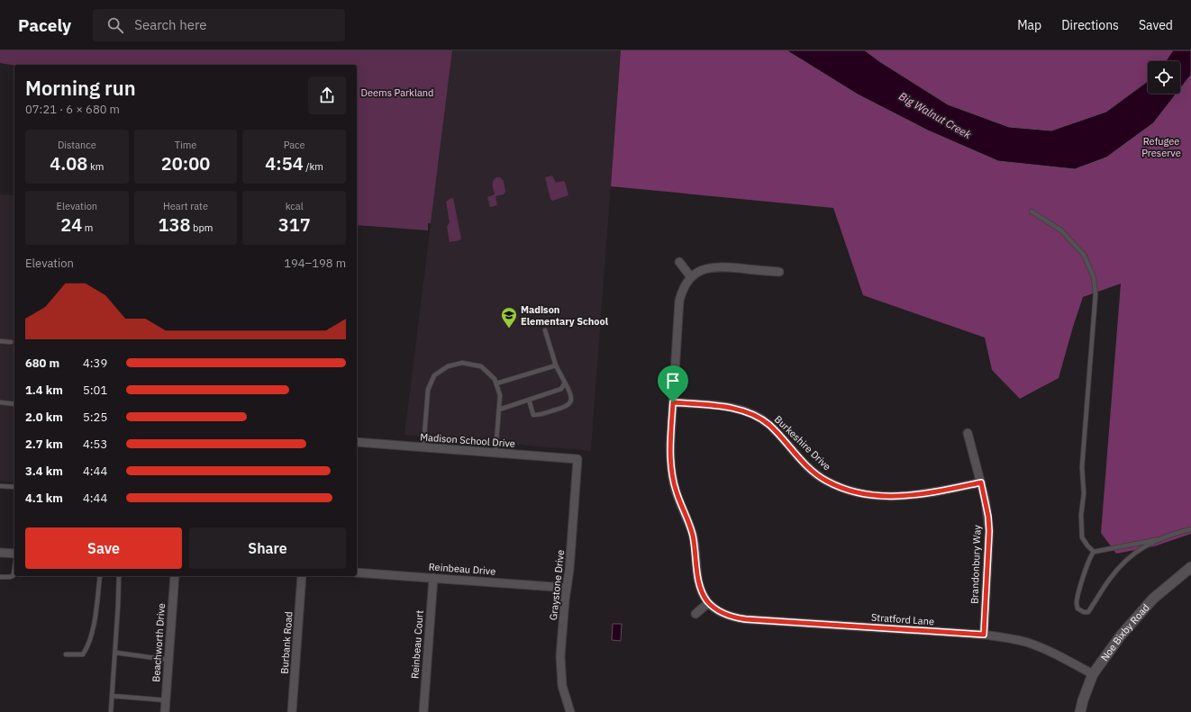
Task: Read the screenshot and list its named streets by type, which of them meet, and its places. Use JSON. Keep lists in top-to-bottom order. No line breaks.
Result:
{"streets":{"street":["Madison School Drive","Burkeshire Drive","Brandonbury Way","Reinbeau Drive","Graystone Drive","Stratford Lane","Noe Bixby Road","Beachworth Drive","Burbank Road","Reinbeau Court"]},"crossings":[["Madison School Drive","Graystone Drive"],["Burkeshire Drive","Brandonbury Way"],["Brandonbury Way","Stratford Lane"],["Reinbeau Drive","Graystone Drive"],["Reinbeau Drive","Reinbeau Court"],["Stratford Lane","Noe Bixby Road"]],"water":["Big Walnut Creek"],"parks":["Deems Parkland","Refugee Preserve"],"places":{"school or university":["Madison Elementary School"]},"page":{"header":"Pacely","search":"Search here","nav":["Map","Directions","Saved"],"heading":["Morning run","07:21 · 6 × 680 m"],"stats":[["Distance","4.08 km"],["Time","20:00"],["Pace","4:54 /km"],["Elevation","24 m"],["Heart rate","138 bpm"],["kcal","317"]],"chart":["Elevation","194–198 m"],"list":[{"name":"680 m","note":"4:39"},{"name":"1.4 km","note":"5:01"},{"name":"2.0 km","note":"5:25"},{"name":"2.7 km","note":"4:53"},{"name":"3.4 km","note":"4:44"},{"name":"4.1 km","note":"4:44"}],"buttons":["Save","Share"]}}
